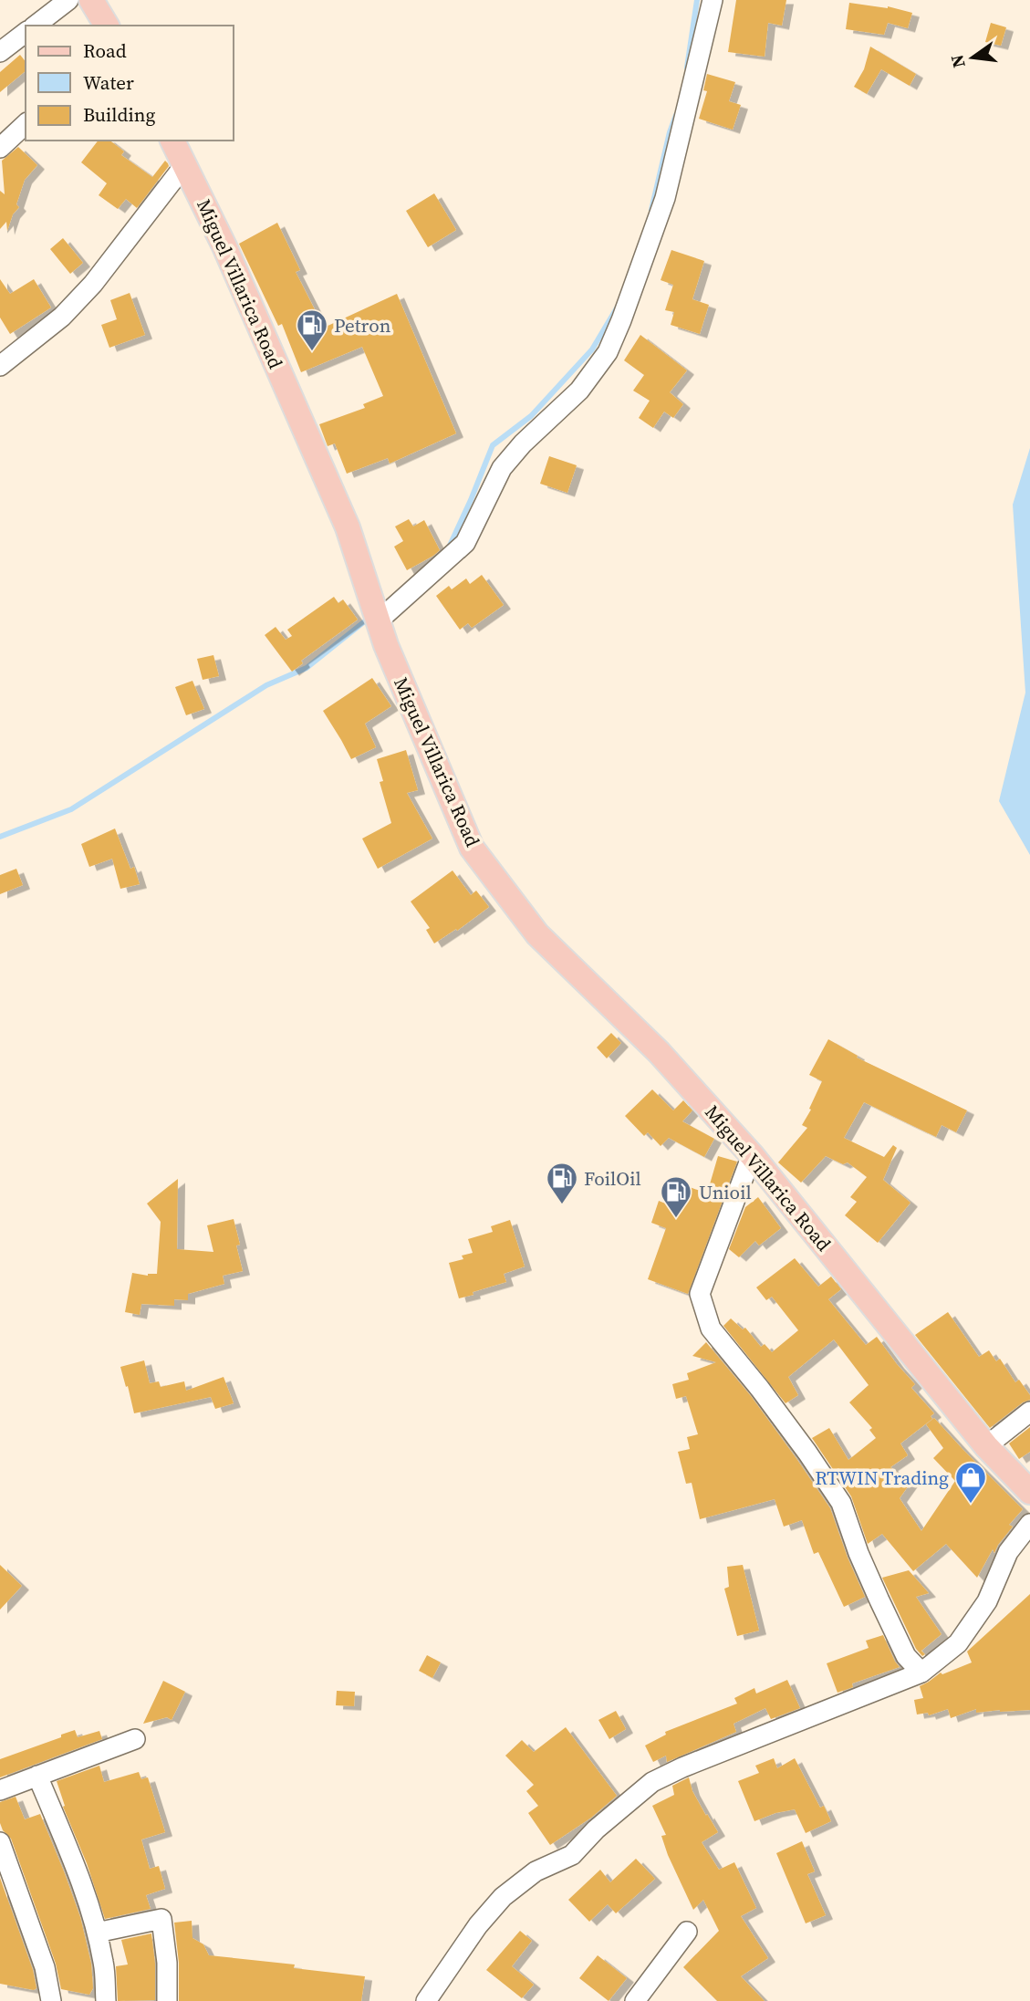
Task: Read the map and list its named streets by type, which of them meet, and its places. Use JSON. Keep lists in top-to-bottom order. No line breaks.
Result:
{"streets":{"main road":["Miguel Villarica Road"]},"places":{"fuel station":["Petron","FoilOil","Unioil"],"shop":["RTWIN Trading"]},"legend":["Road","Water","Building"],"north":"left"}
